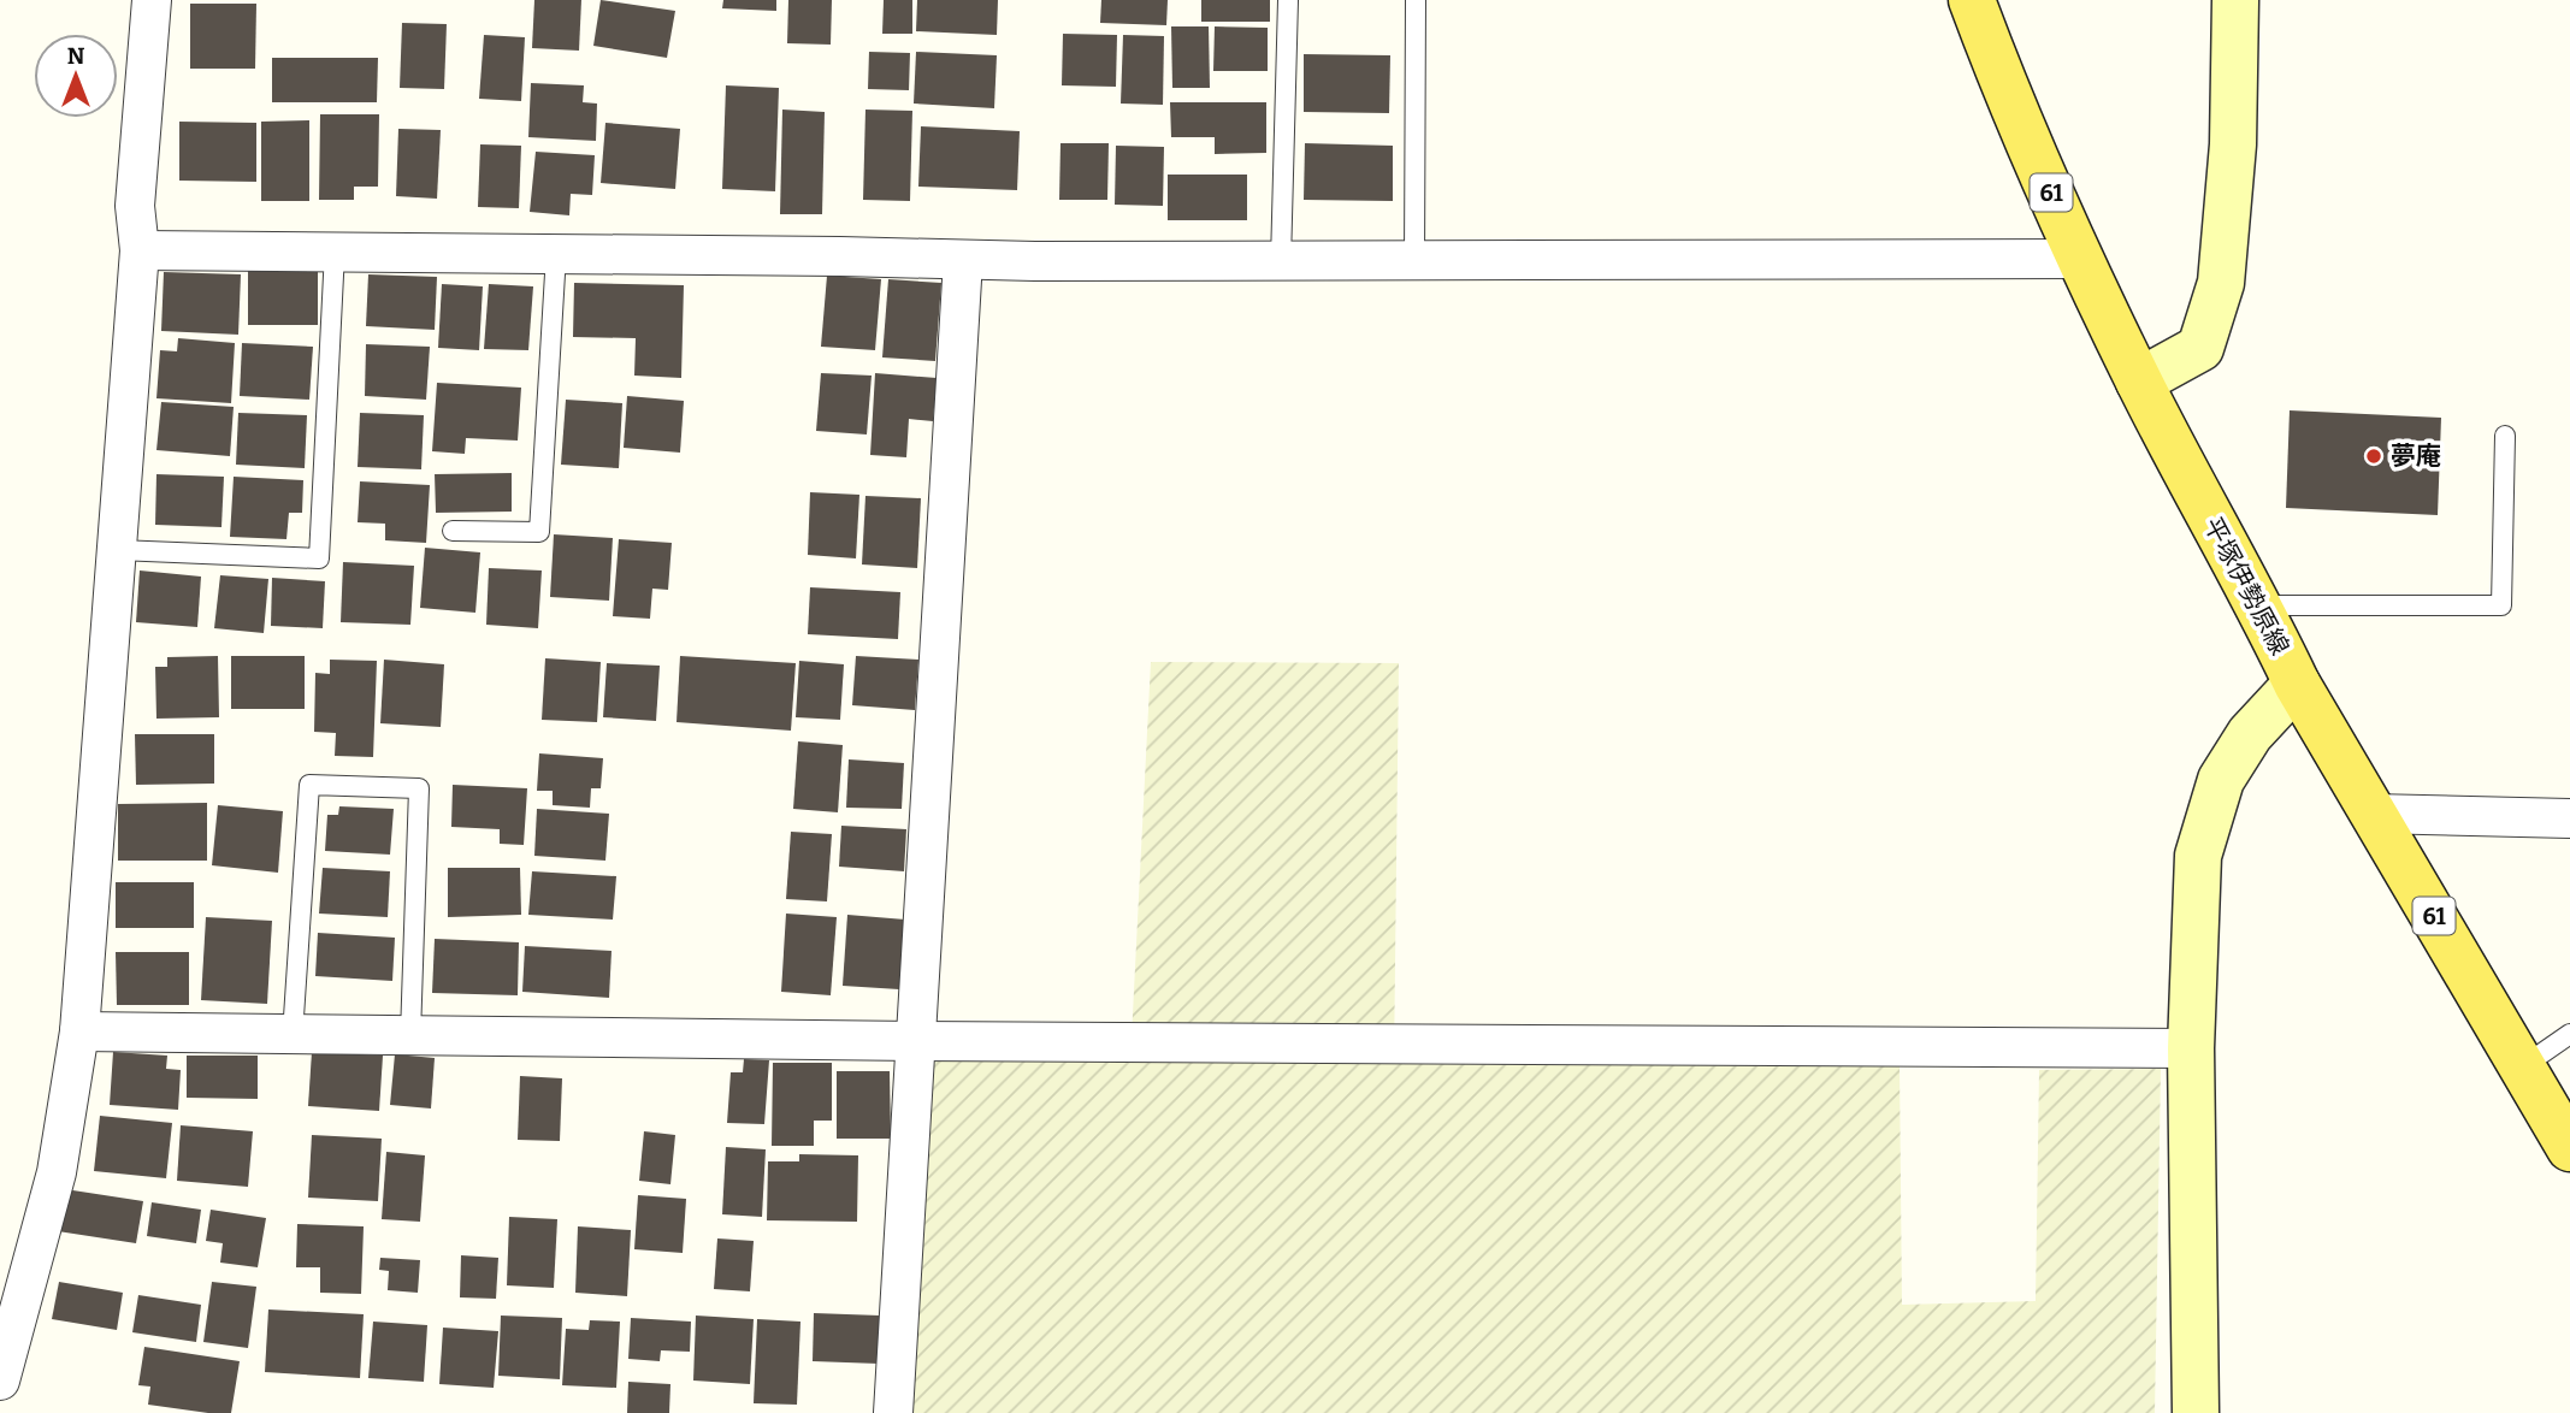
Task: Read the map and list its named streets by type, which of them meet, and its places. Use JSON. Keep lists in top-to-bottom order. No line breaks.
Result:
{"streets":{"main road":["61","平塚伊勢原線"]},"places":["夢庵"],"north":"top"}
